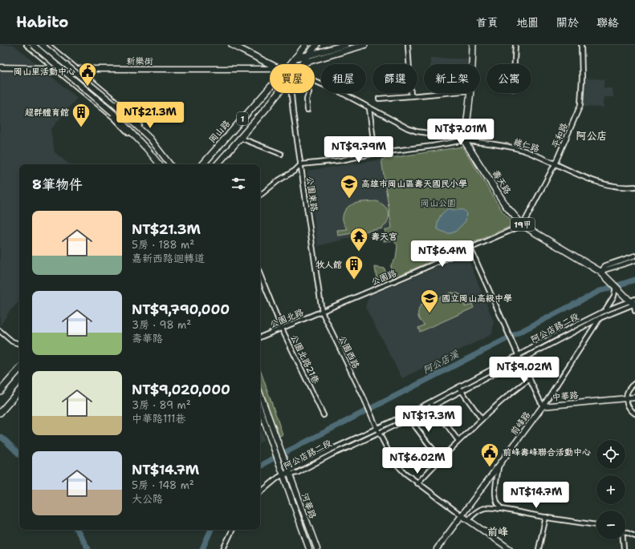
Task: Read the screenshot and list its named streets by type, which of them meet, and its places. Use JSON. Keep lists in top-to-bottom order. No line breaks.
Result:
{"streets":{"main road":["1","岡山路","壽天路","19甲"],"street":["新樂街","平和路","維仁路","公園東路","公園路","公園北路","阿公店路二段","公園西路","公園北路21巷","中華路","前峰路","河華路"]},"crossings":[["1","岡山路"],["平和路","維仁路"],["平和路","壽天路"],["平和路","公園路"],["維仁路","壽天路"],["壽天路","19甲"],["壽天路","公園路"],["壽天路","前峰路"],["公園東路","公園路"],["公園東路","公園北路"],["公園東路","公園西路"],["19甲","阿公店路二段"],["19甲","前峰路"],["公園路","公園北路"],["公園路","公園西路"],["公園路","中華路"],["公園北路","公園西路"],["公園北路","公園北路21巷"],["阿公店路二段","公園西路"],["阿公店路二段","中華路"],["阿公店路二段","前峰路"],["阿公店路二段","河華路"],["中華路","前峰路"]],"districts":["阿公店","前峰"],"water":["阿公店溪"],"parks":["岡山公園"],"places":{"public building":["岡山里活動中心","前峰壽峰聯合活動中心"],"building":["超群體育館","牧人館"],"school or university":["高雄市岡山區壽天國民小學","國立岡山高級中學"],"temple":["壽天宮"]},"page":{"header":"Habito","nav":["首頁","地圖","關於","聯絡"],"chip":["買屋","租屋","篩選","新上架","公寓"],"price":["NT$21.3M","NT$7.01M","NT$9.79M","NT$6.4M","NT$9.02M","NT$17.3M","NT$6.02M","NT$14.7M"],"heading":"8筆物件","list":[{"name":"NT$21.3M","note":"5房 · 188 m² · 嘉新西路迴轉道"},{"name":"NT$9,790,000","note":"3房 · 98 m² · 壽華路"},{"name":"NT$9,020,000","note":"3房 · 89 m² · 中華路111巷"},{"name":"NT$14.7M","note":"5房 · 148 m² · 大公路"}],"map_buttons":["+","−"]}}
